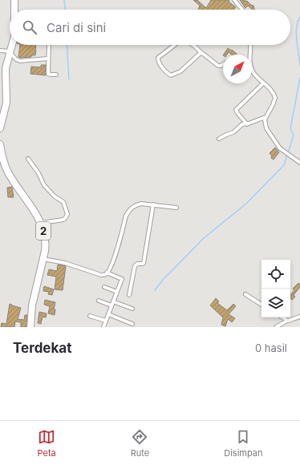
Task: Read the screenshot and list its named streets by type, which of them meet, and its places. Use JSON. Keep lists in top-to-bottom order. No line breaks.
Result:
{"streets":{"highway":["2"]},"north":"top right","page":{"search":"Cari di sini","heading":["Terdekat","0 hasil"],"nav":["Peta","Rute","Disimpan"]}}
